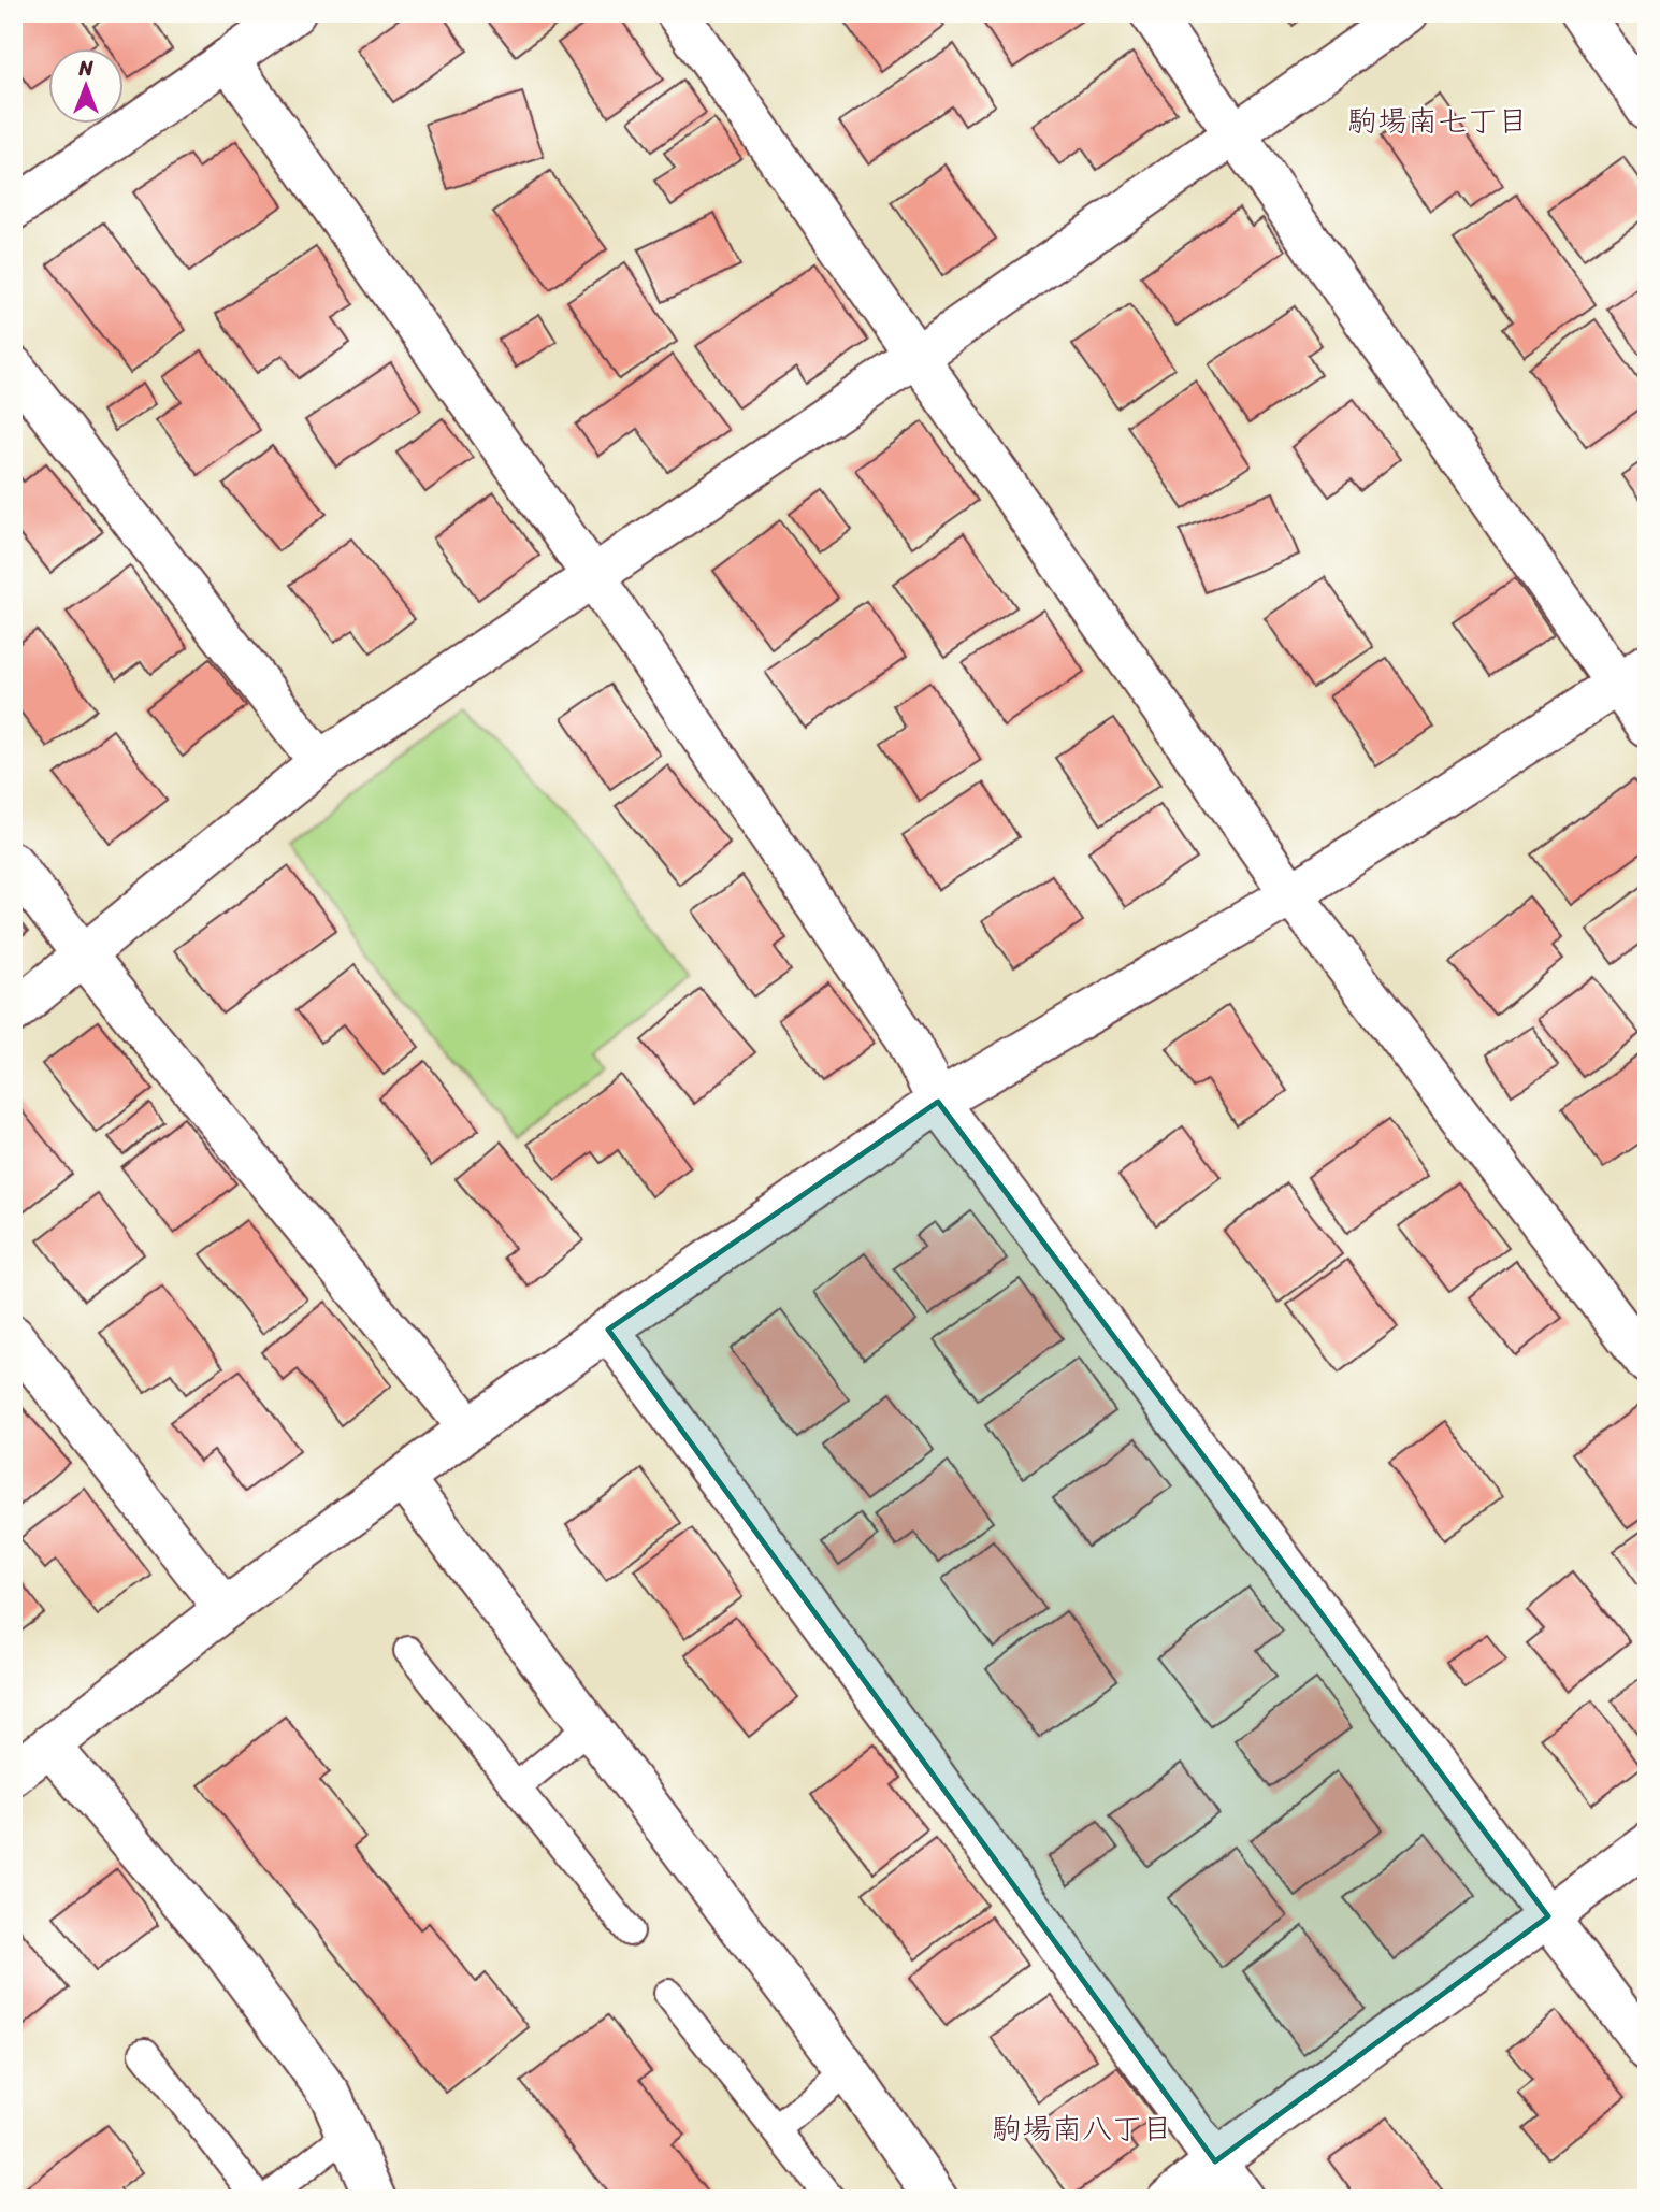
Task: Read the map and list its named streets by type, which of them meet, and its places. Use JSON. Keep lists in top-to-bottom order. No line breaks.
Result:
{"districts":["駒場南七丁目","駒場南八丁目"],"north":"top"}
